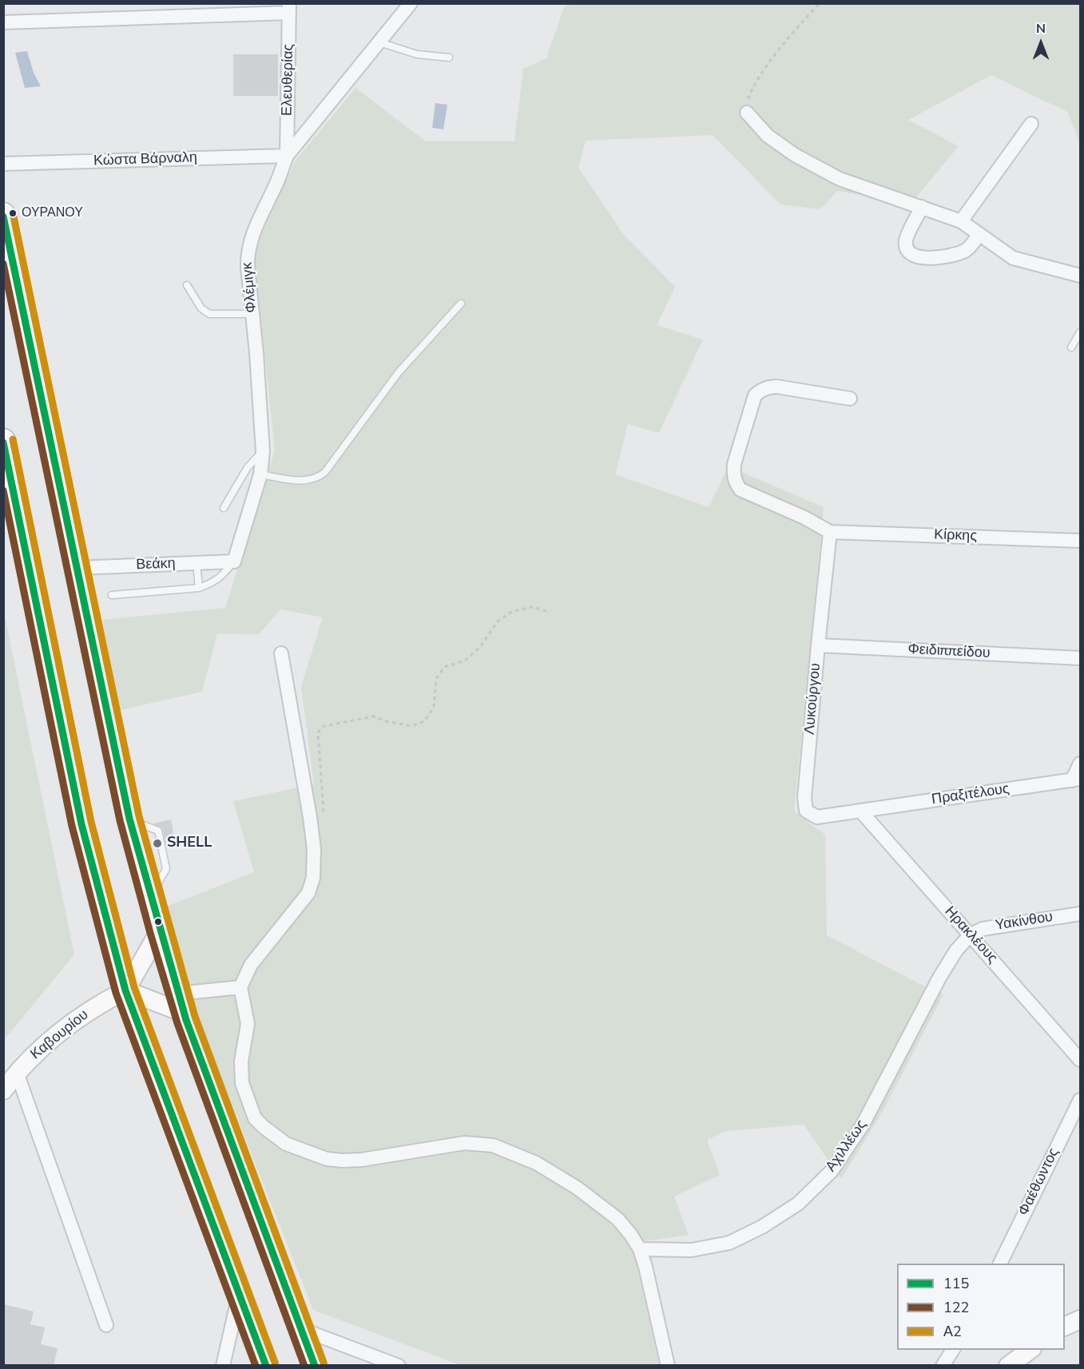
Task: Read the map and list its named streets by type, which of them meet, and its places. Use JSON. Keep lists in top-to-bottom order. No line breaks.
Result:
{"streets":{"street":["Ελευθερίας","Κώστα Βάρναλη","Φλέμιγκ","Κίρκης","Βεάκη","Φειδιππείδου","Λυκούργου","Πραξιτέλους","Υακίνθου","Ηρακλέους","Καβουρίου","Αχιλλέως","Φαέθωντος"]},"crossings":[["Ελευθερίας","Κώστα Βάρναλη"],["Ελευθερίας","Φλέμιγκ"],["Κώστα Βάρναλη","Φλέμιγκ"],["Φλέμιγκ","Βεάκη"],["Κίρκης","Λυκούργου"],["Φειδιππείδου","Λυκούργου"],["Λυκούργου","Πραξιτέλους"],["Λυκούργου","Ηρακλέους"],["Πραξιτέλους","Ηρακλέους"],["Υακίνθου","Ηρακλέους"],["Υακίνθου","Αχιλλέως"],["Ηρακλέους","Αχιλλέως"]],"places":["ΟΥΡΑΝΟΥ","SHELL"],"lines":["transit line Α2","transit line 115","transit line 122"],"legend":["115","122","Α2"],"north":"top"}
